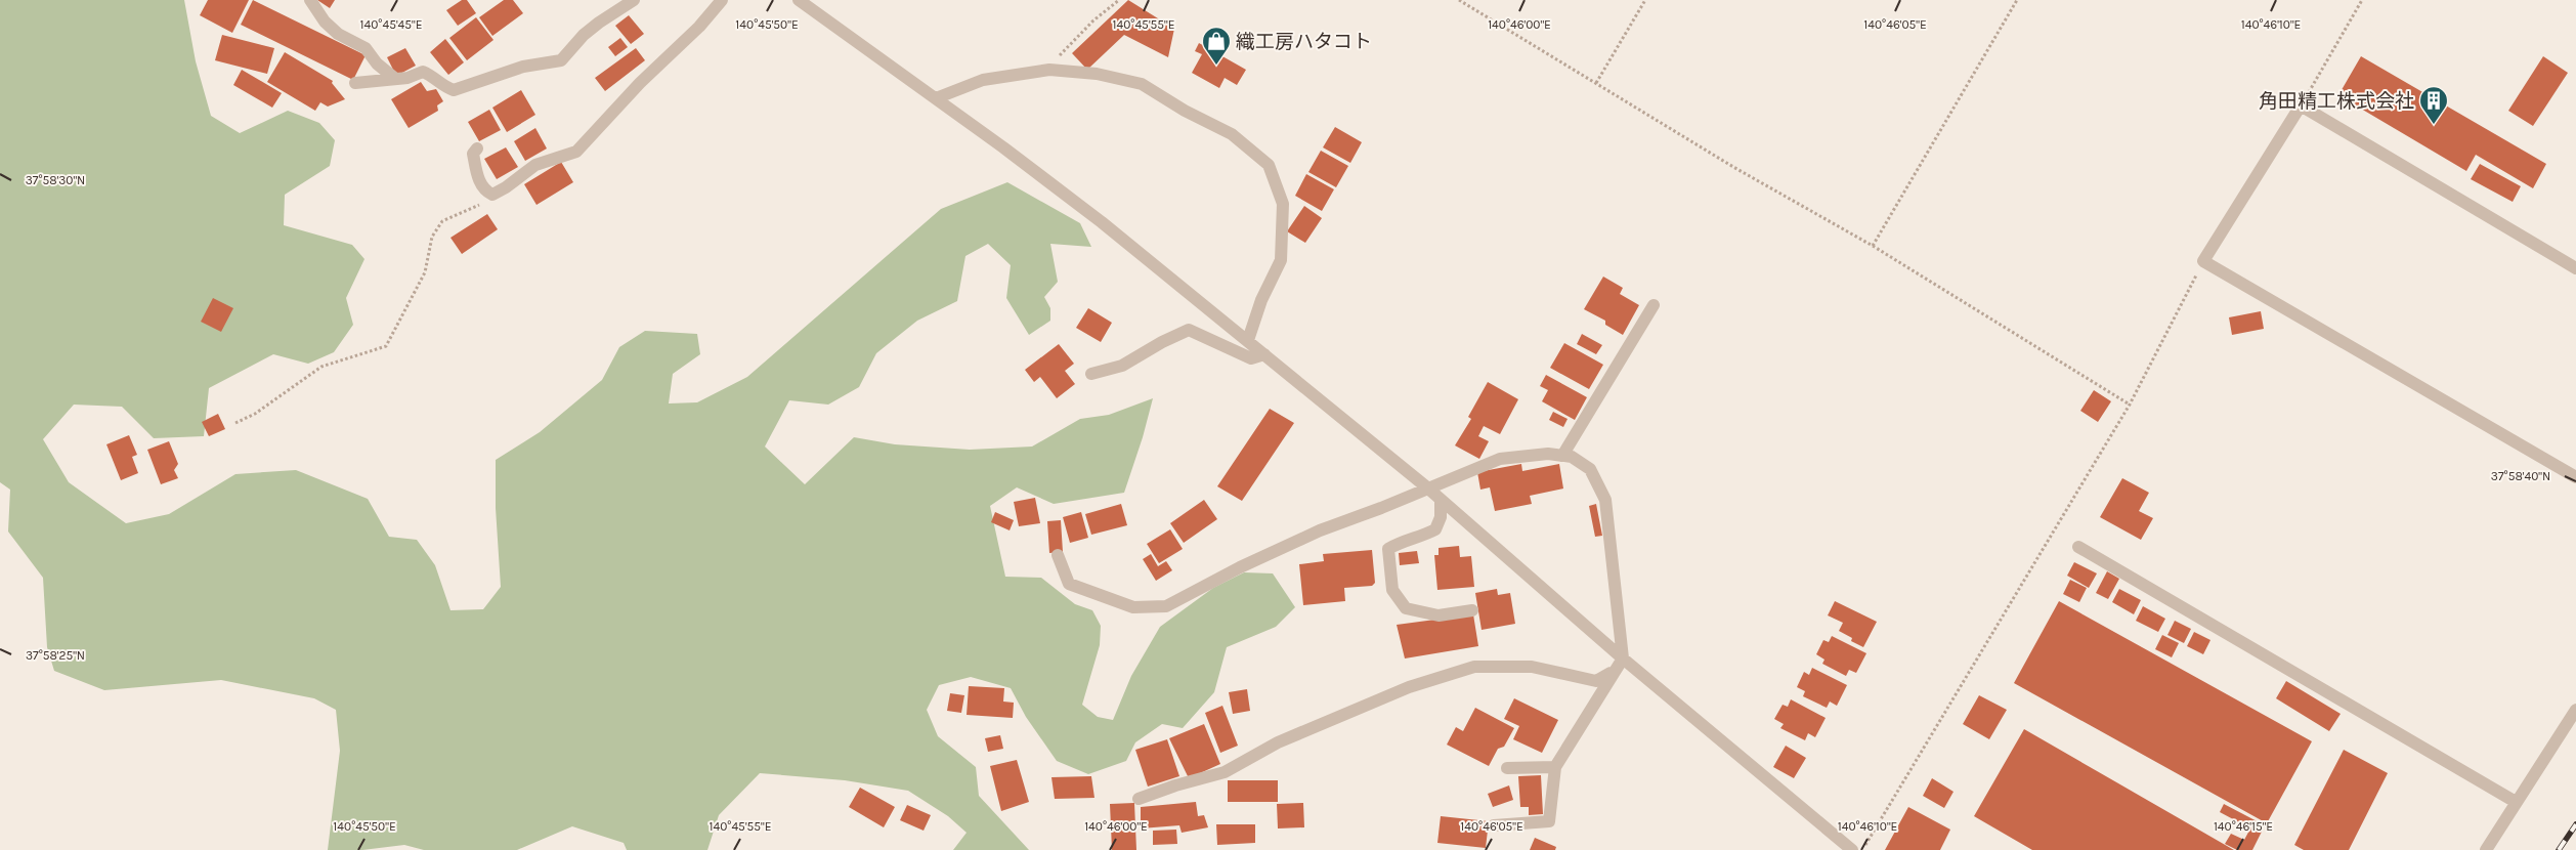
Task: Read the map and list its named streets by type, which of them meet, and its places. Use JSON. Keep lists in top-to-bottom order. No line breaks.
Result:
{"places":{"shop":["織工房ハタコト"],"building":["角田精工株式会社"]},"coordinates":["140°45'45\"E","140°45'55\"E","140°46'05\"E","140°45'50\"E","140°46'00\"E","140°46'10\"E","37°58'30\"N","37°58'40\"N","37°58'25\"N","140°46'15\"E"]}
